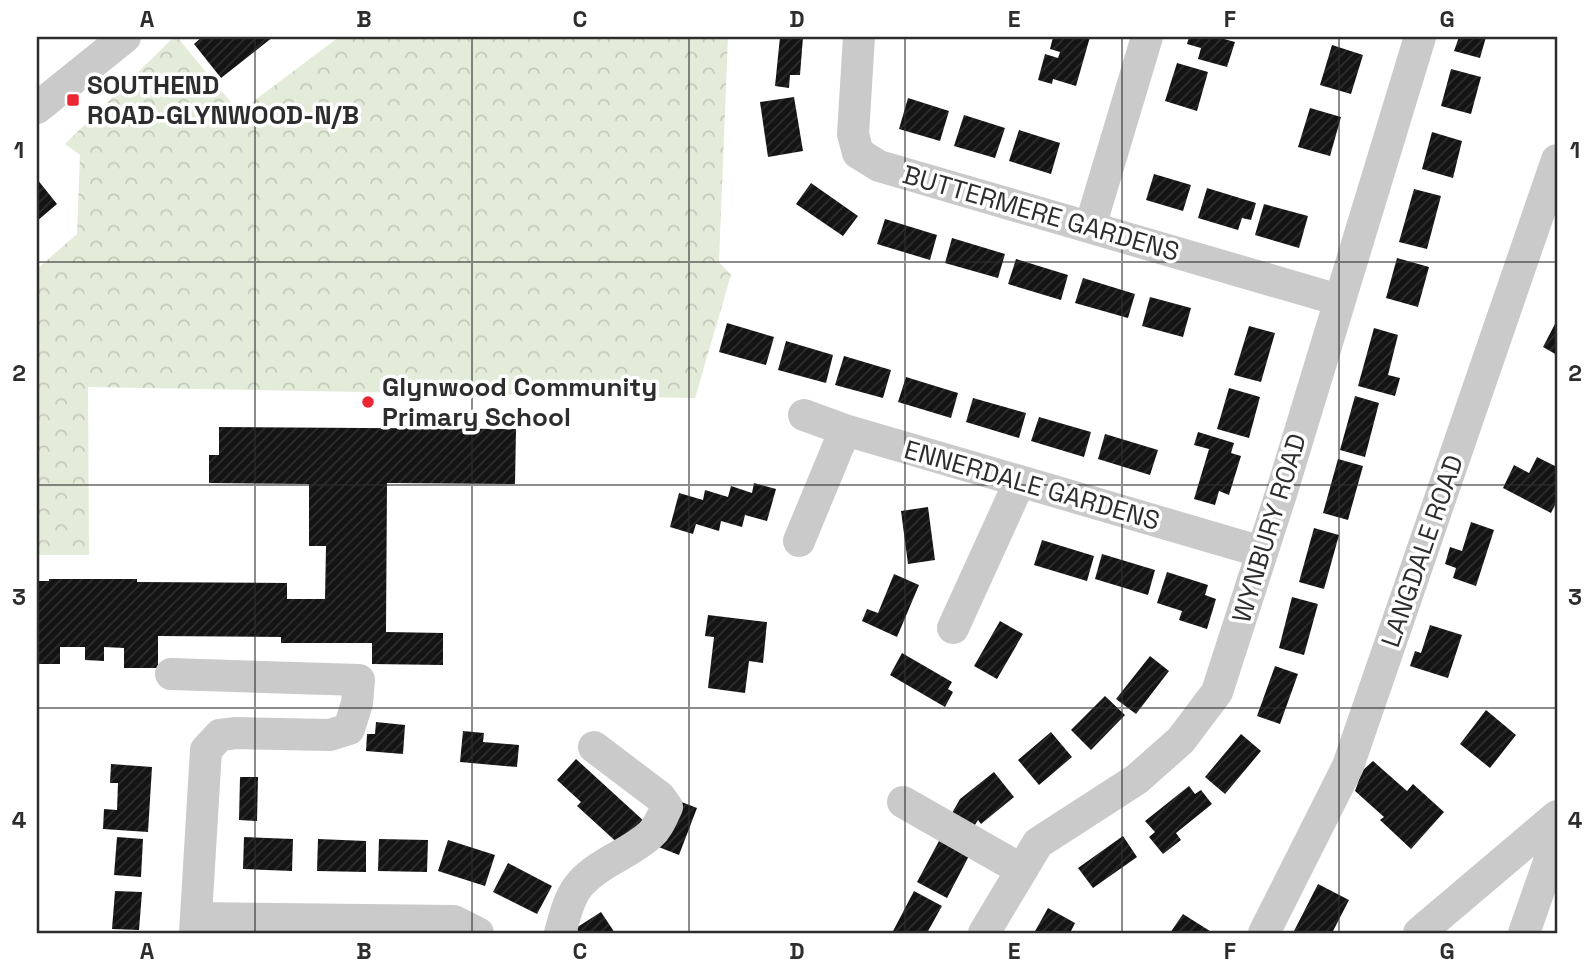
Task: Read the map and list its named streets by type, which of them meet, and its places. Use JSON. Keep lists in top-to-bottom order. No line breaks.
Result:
{"streets":{"street":["BUTTERMERE GARDENS","ENNERDALE GARDENS","WYNBURY ROAD","LANGDALE ROAD"]},"crossings":[["BUTTERMERE GARDENS","WYNBURY ROAD"],["ENNERDALE GARDENS","WYNBURY ROAD"]],"places":{"transit":["SOUTHEND ROAD-GLYNWOOD-N/B"],"other":["Glynwood Community Primary School"]},"grid":{"columns":["A","B","C","D","E","F","G"],"rows":["1","2","3","4"]}}
